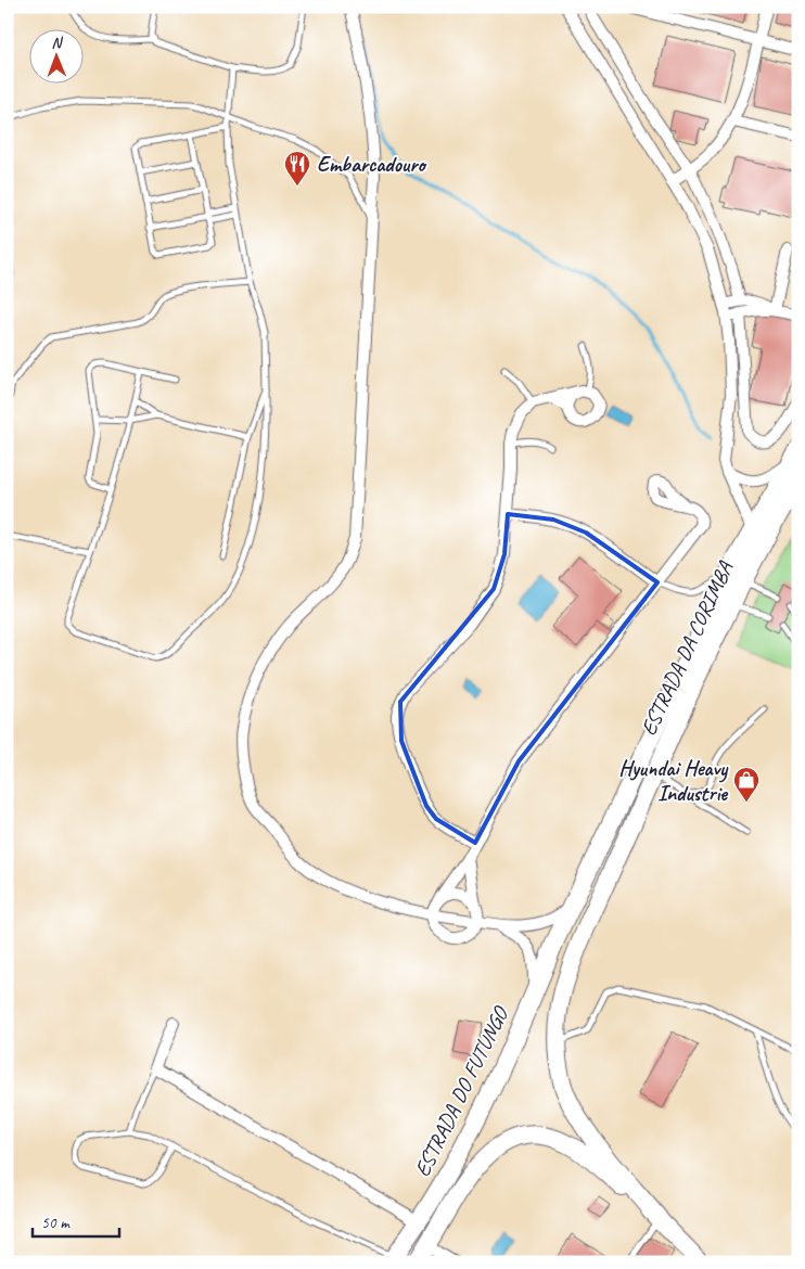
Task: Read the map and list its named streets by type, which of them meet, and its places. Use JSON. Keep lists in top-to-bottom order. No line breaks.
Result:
{"streets":{"main road":["ESTRADA DA CORIMBA","ESTRADA DO FUTUNGO"]},"crossings":[["ESTRADA DA CORIMBA","ESTRADA DO FUTUNGO"]],"places":{"restaurant":["Embarcadouro"],"shop":["Hyundai Heavy Industrie"]},"scale_bar":"50 m","north":"top"}
